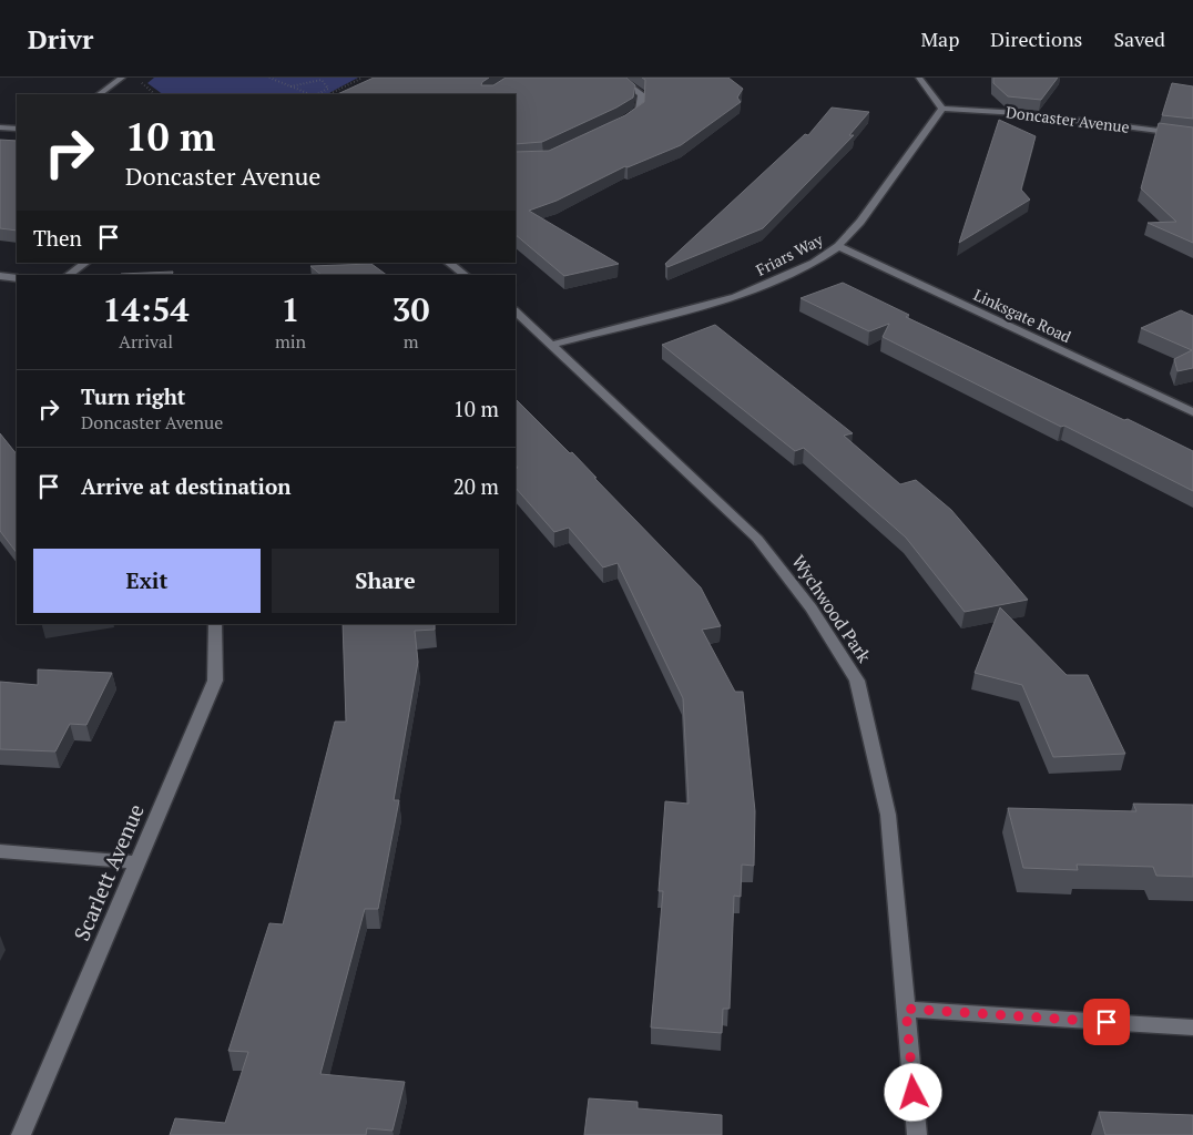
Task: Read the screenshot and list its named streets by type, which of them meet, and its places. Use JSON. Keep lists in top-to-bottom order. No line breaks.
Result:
{"streets":{"street":["Doncaster Avenue","Friars Way","Linksgate Road","Wychwood Park","Scarlett Avenue"]},"crossings":[["Doncaster Avenue","Friars Way"],["Friars Way","Linksgate Road"],["Friars Way","Wychwood Park"]],"page":{"header":"Drivr","nav":["Map","Directions","Saved"],"turn":["10 m","Doncaster Avenue"],"then":"Then","eta":["14:54","Arrival","1","min","30","m"],"list":[{"name":"Turn right","note":"Doncaster Avenue","value":"10 m"},{"name":"Arrive at destination","value":"20 m"}],"buttons":["Exit","Share"]}}
